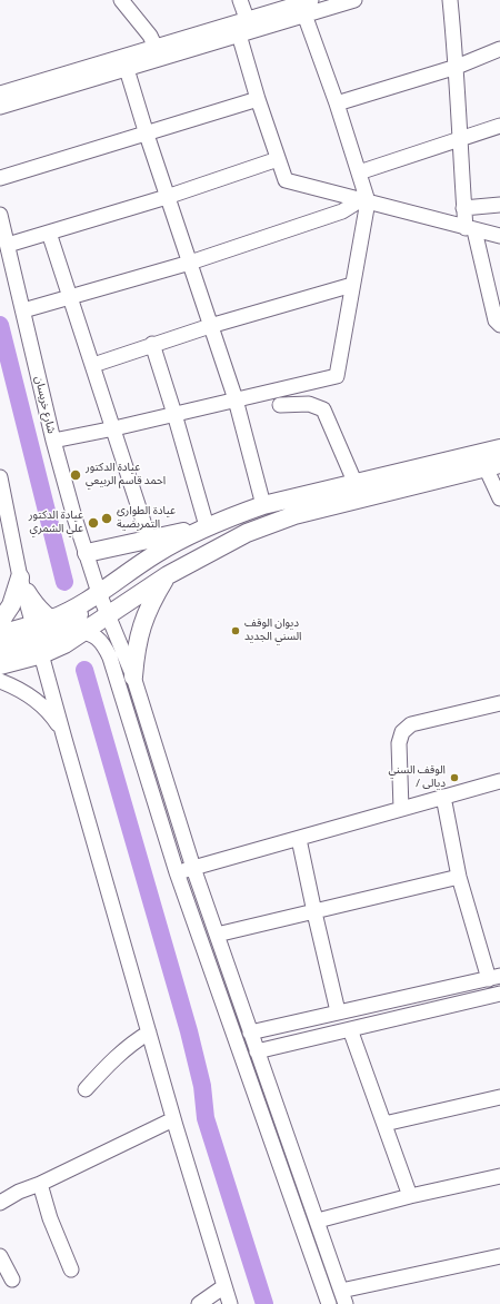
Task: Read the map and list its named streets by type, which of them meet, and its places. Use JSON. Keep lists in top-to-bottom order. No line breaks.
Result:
{"streets":{"street":["شارع خريسان"]},"places":["عيادة الدكتور احمد قاسم الربيعي","عيادة الطوارئ التمريضية","عيادة الدكتور علي الشمري","ديوان الوقف السني الجديد","الوقف السني / ديالى"]}
